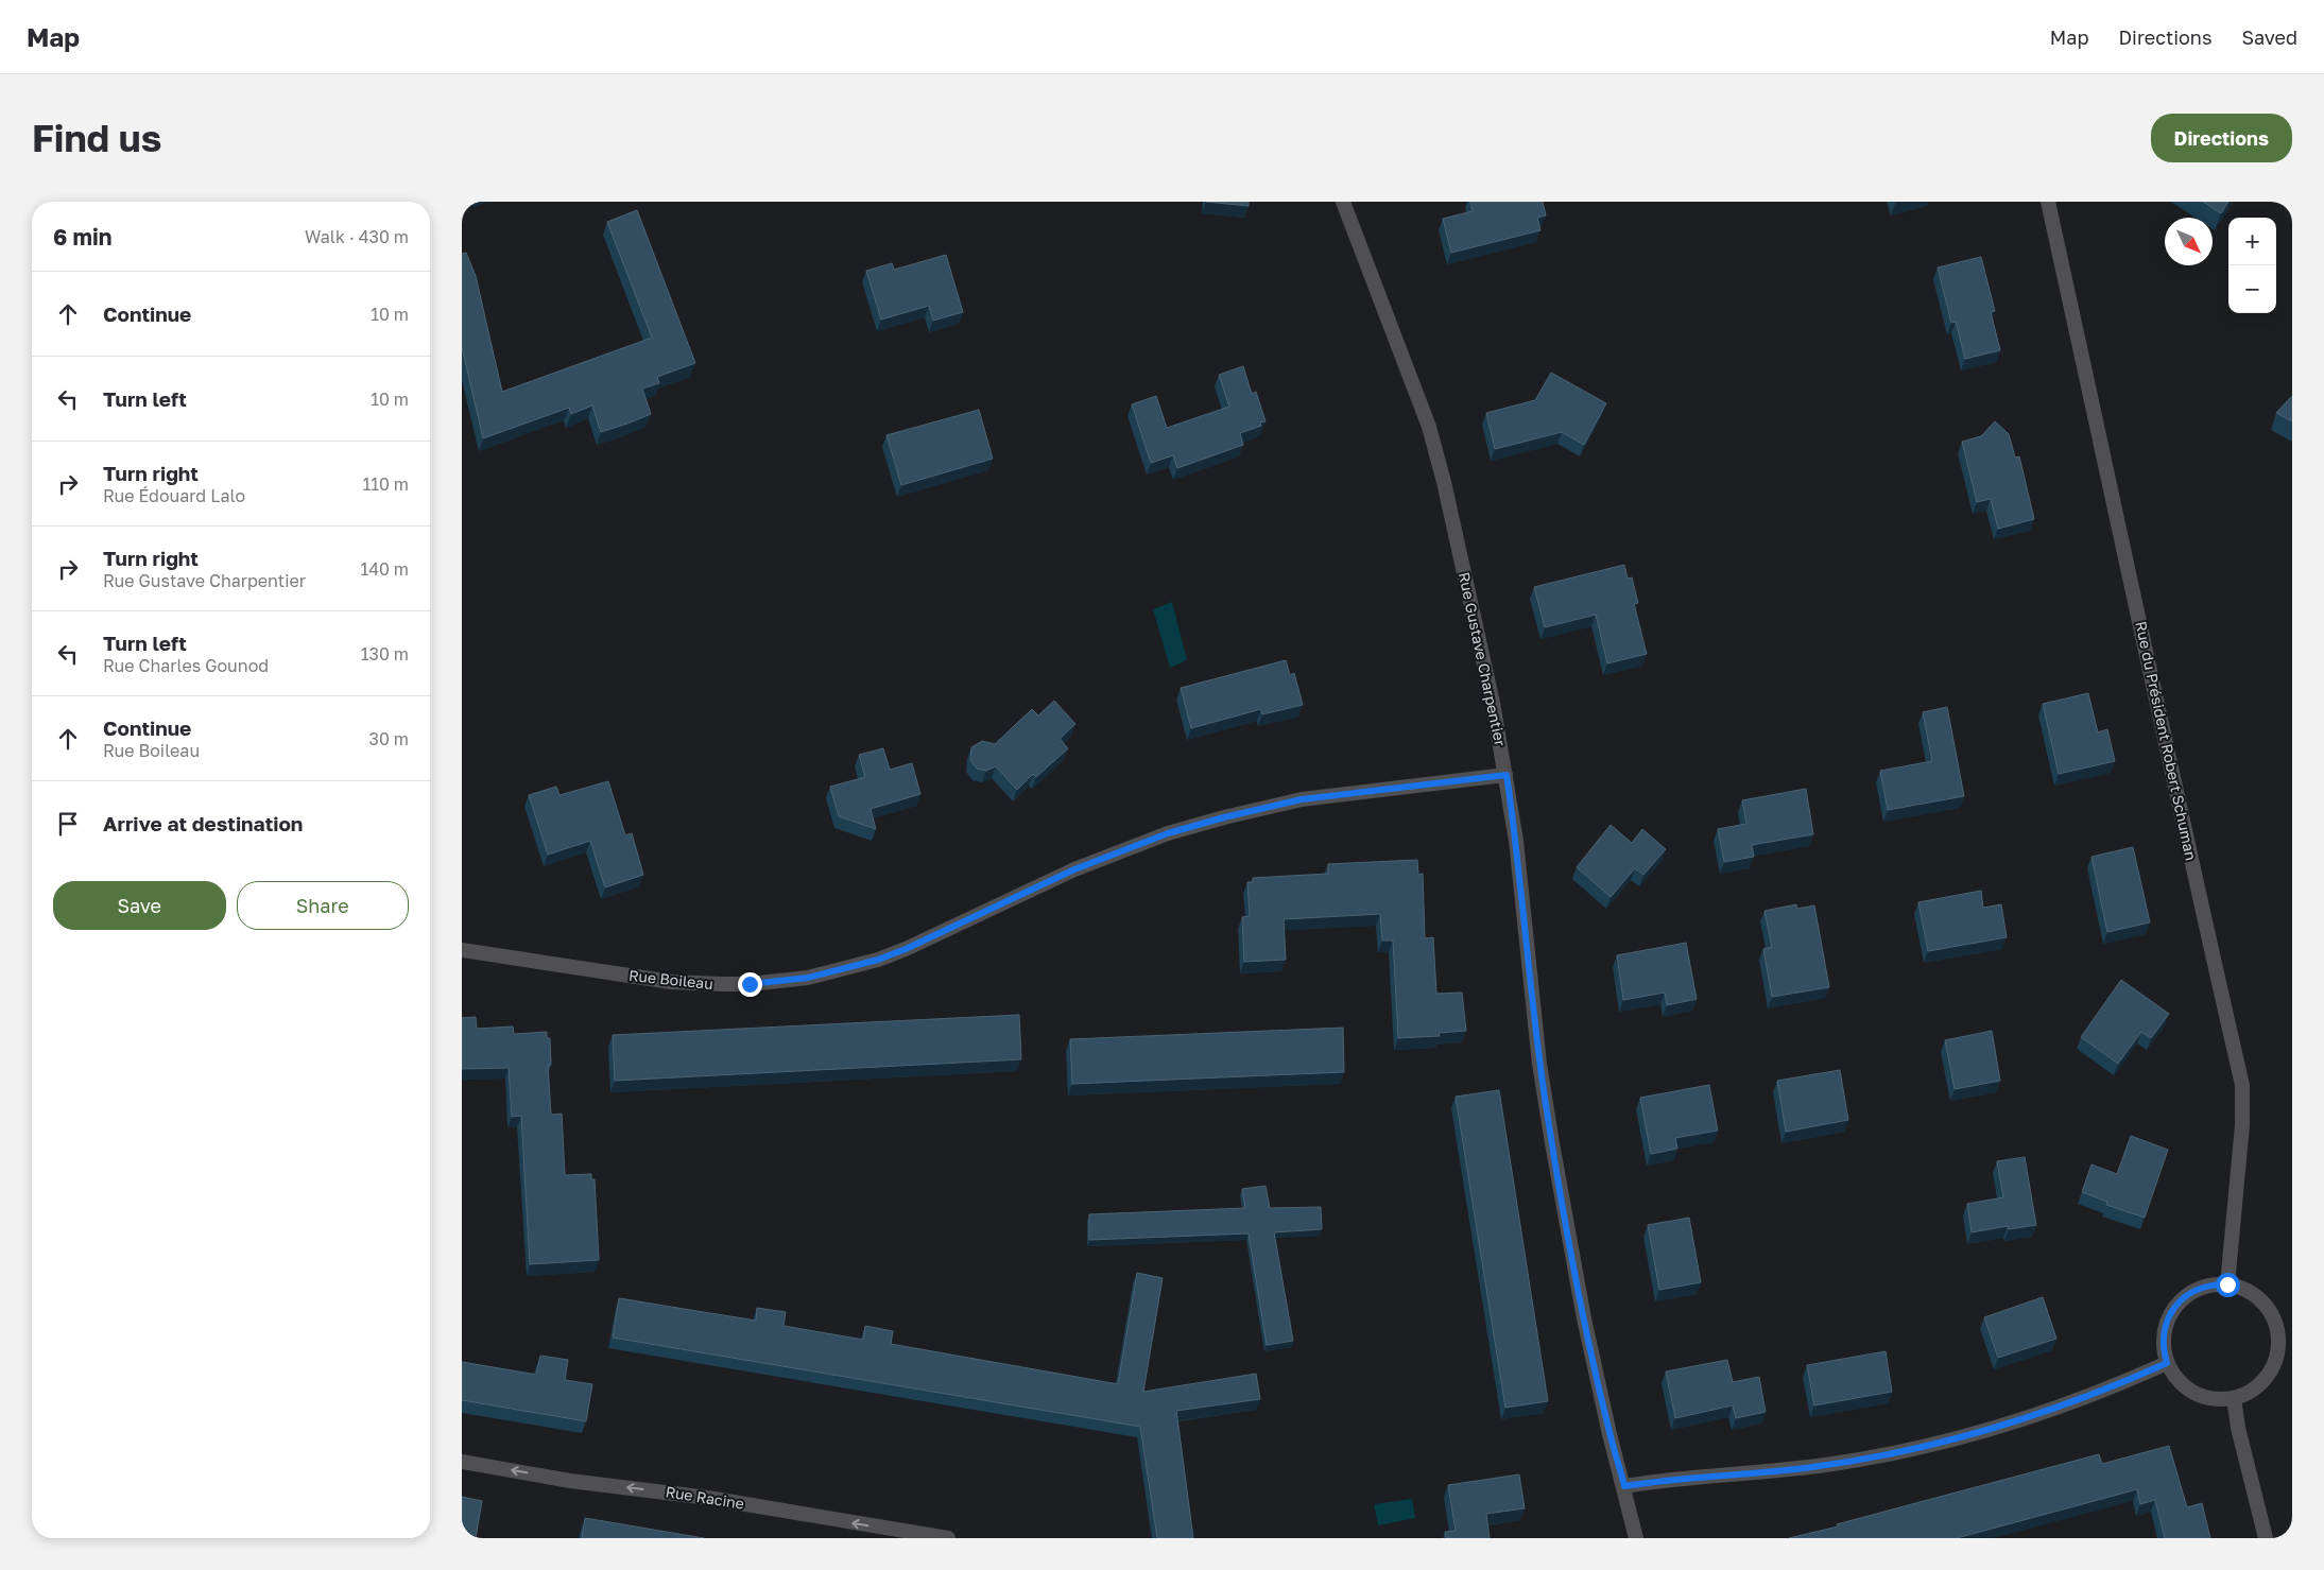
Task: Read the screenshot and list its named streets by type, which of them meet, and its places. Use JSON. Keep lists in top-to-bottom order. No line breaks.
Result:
{"streets":{"street":["Rue Gustave Charpentier","Rue du Président Robert Schuman","Rue Boileau","Rue Racine"]},"crossings":[["Rue Gustave Charpentier","Rue Boileau"]],"one_way":["Rue Racine"],"north":"bottom right","page":{"header":"Map","nav":["Map","Directions","Saved"],"buttons":["Directions",["Save","Share"]],"title":"Find us","heading":["6 min","Walk · 430 m"],"map_buttons":["+","−"],"list":[["Continue","10 m"],["Turn left","10 m"],["Turn right","Rue Édouard Lalo","110 m"],["Turn right","Rue Gustave Charpentier","140 m"],["Turn left","Rue Charles Gounod","130 m"],["Continue","Rue Boileau","30 m"],"Arrive at destination"]}}
